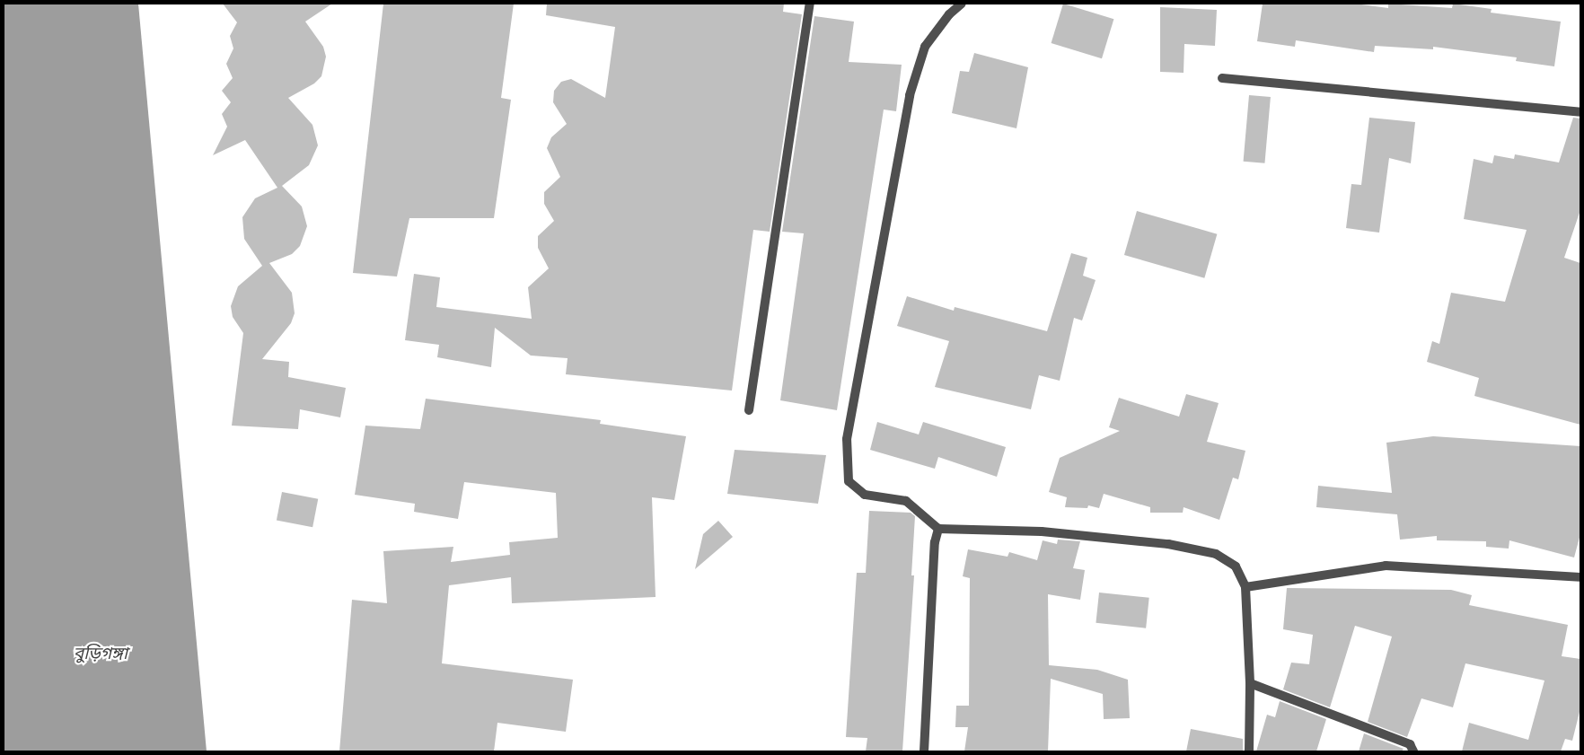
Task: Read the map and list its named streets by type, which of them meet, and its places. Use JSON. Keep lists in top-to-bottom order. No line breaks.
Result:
{"water":["বুড়িগঙ্গা"]}
